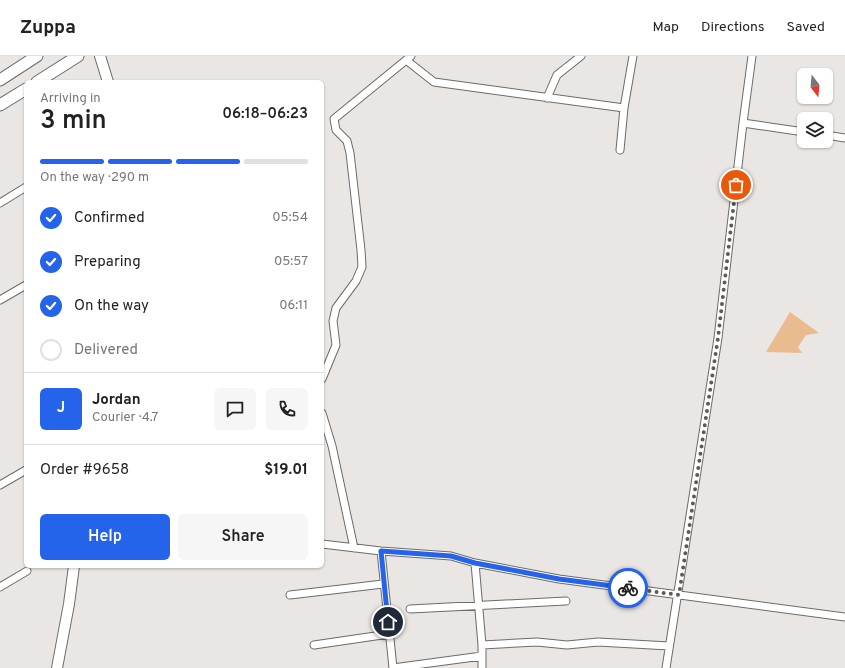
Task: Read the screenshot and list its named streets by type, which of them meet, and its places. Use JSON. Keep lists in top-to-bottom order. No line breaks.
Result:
{"north":"bottom","page":{"header":"Zuppa","nav":["Map","Directions","Saved"],"heading":["3 min","Arriving in","06:18–06:23"],"panel":["Jordan","Courier · 4.7","Order #9658","$19.01"],"bar":"On the way · 290 m","list":[["Confirmed","05:54"],["Preparing","05:57"],["On the way","06:11"],"Delivered"],"round":"J","buttons":["Help","Share"]}}
